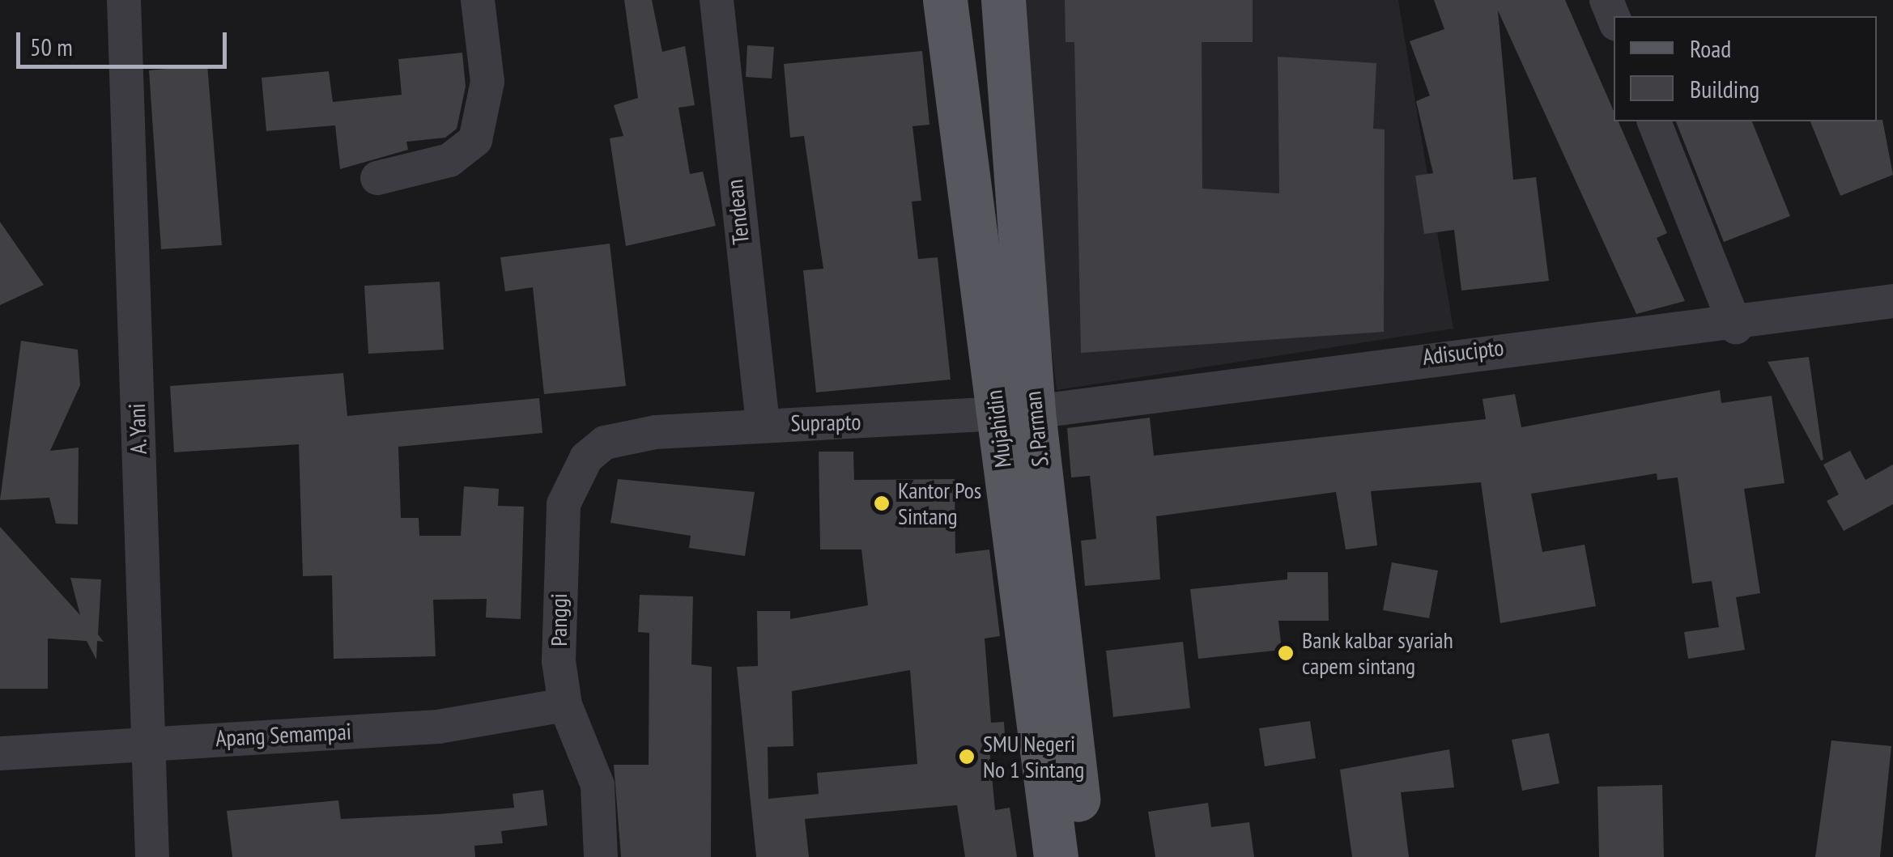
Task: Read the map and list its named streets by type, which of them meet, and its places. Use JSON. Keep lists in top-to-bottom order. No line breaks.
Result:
{"streets":{"main road":["Mujahidin","S. Parman"],"street":["Tendean","Adisucipto","Suprapto","A. Yani","Panggi","Apang Semampai"]},"crossings":[["Tendean","Suprapto"],["Adisucipto","Suprapto"],["Adisucipto","Mujahidin"],["Adisucipto","S. Parman"],["Suprapto","Mujahidin"],["Suprapto","S. Parman"],["Suprapto","Panggi"],["A. Yani","Apang Semampai"],["Mujahidin","S. Parman"],["Panggi","Apang Semampai"]],"places":["Kantor Pos Sintang","Bank kalbar syariah capem sintang","SMU Negeri No 1 Sintang"],"legend":["Road","Building"],"scale_bar":"50 m"}
